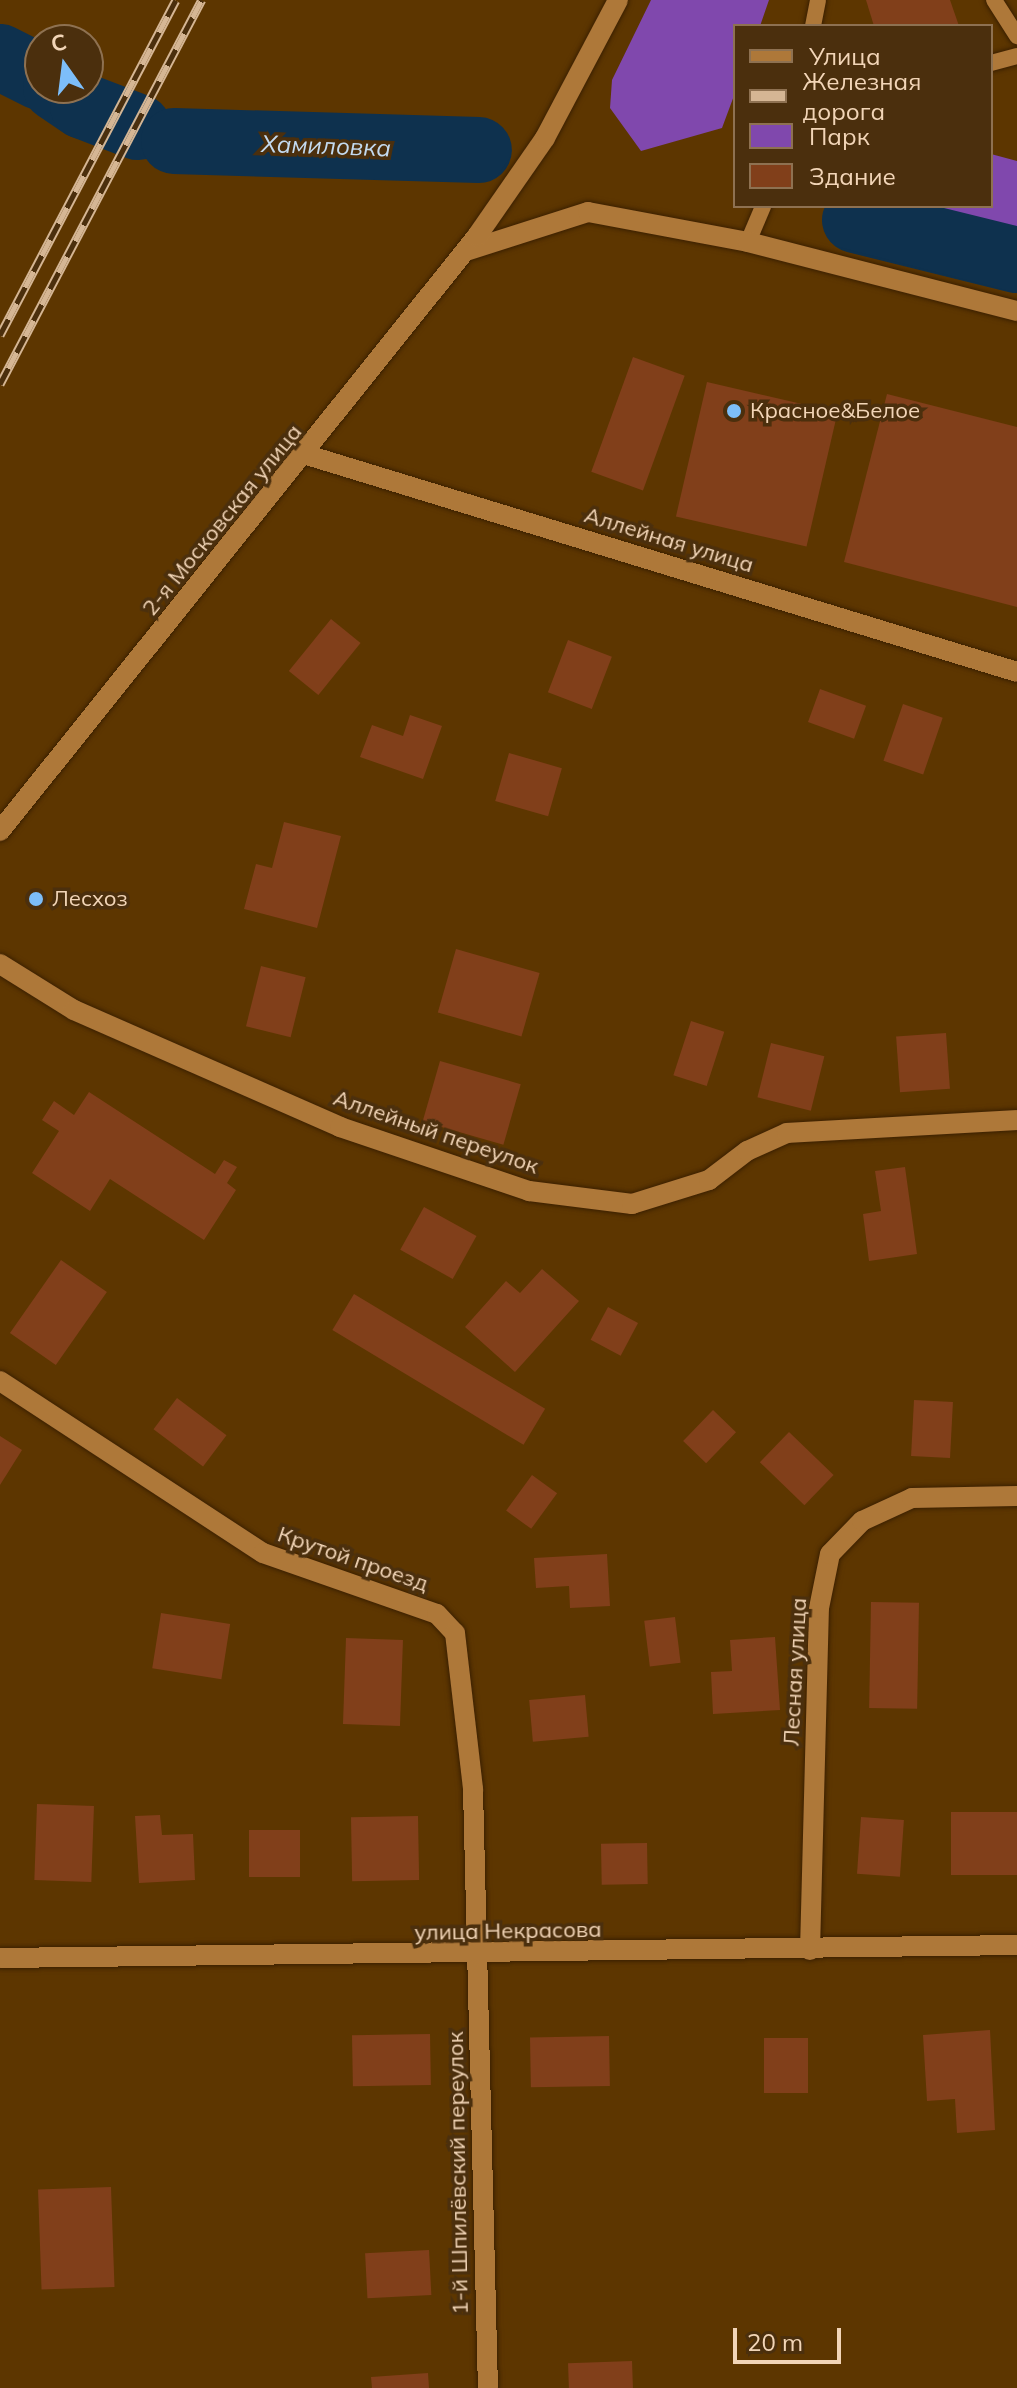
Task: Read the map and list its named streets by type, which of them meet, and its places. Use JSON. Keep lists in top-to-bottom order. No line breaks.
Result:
{"streets":{"street":["2-я Московская улица","Аллейная улица","Аллейный переулок","Крутой проезд","Лесная улица","улица Некрасова","1-й Шпилёвский переулок"]},"crossings":[["2-я Московская улица","Аллейная улица"],["Крутой проезд","улица Некрасова"],["Крутой проезд","1-й Шпилёвский переулок"],["Лесная улица","улица Некрасова"],["улица Некрасова","1-й Шпилёвский переулок"]],"water":["Хамиловка"],"places":["Красное&Белое","Лесхоз"],"legend":["Улица","Железная дорога","Парк","Здание"],"scale_bar":"20 m","north":"top"}
